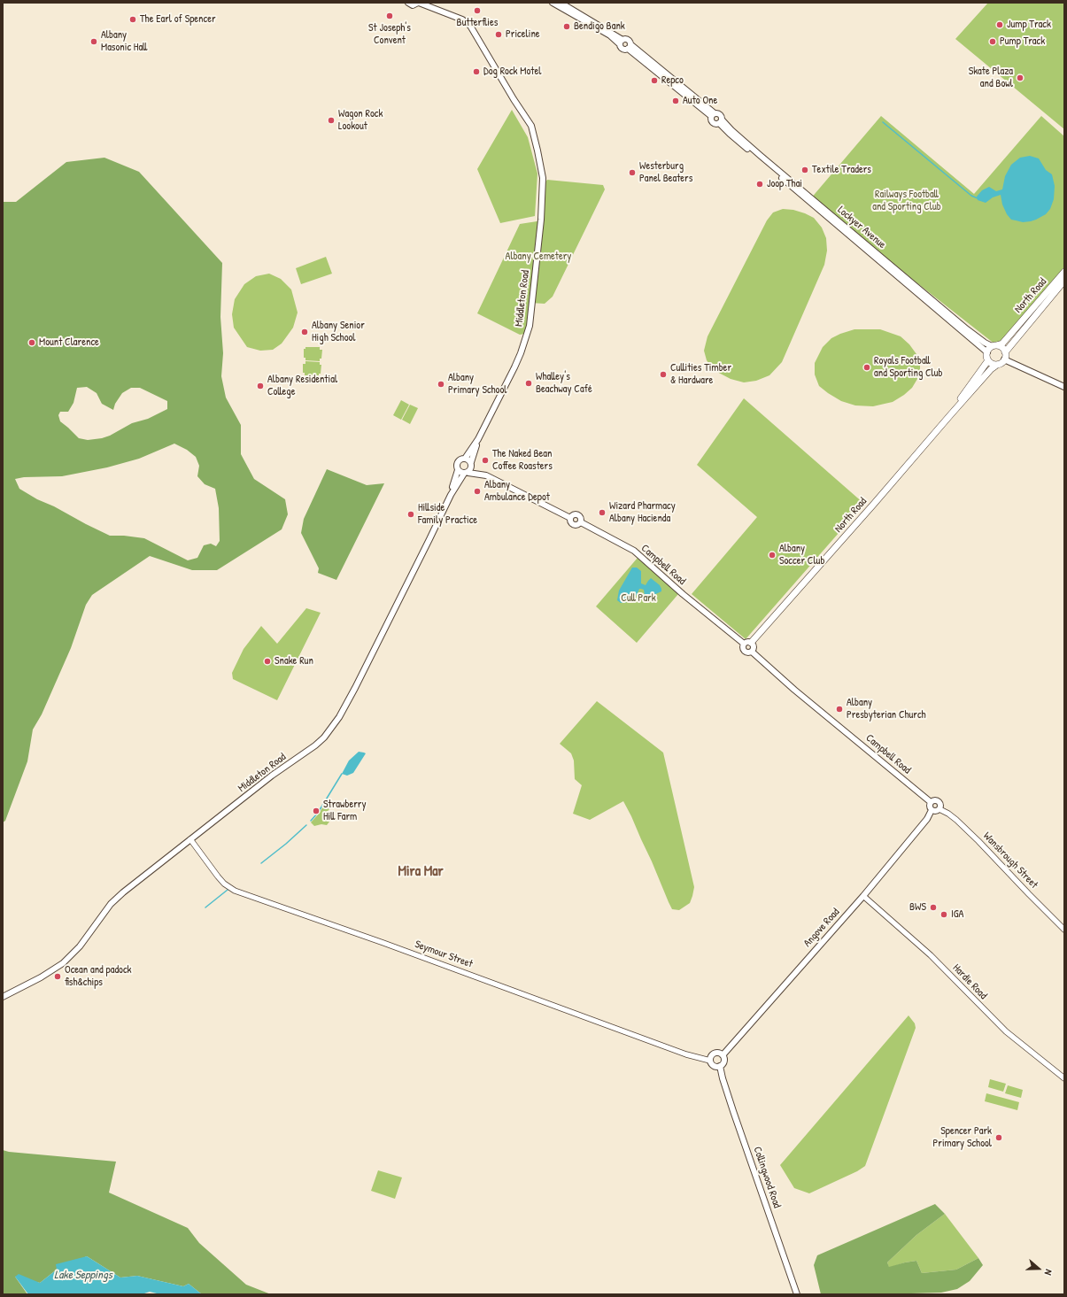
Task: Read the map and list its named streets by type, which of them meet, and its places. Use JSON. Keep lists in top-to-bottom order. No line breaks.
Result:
{"streets":{"main road":["Lockyer Avenue","North Road","Middleton Road","Campbell Road","Angove Road","Collingwood Road"],"street":["Wansbrough Street","Seymour Street","Hardie Road"]},"crossings":[["Lockyer Avenue","North Road"],["North Road","Campbell Road"],["Middleton Road","Seymour Street"],["Campbell Road","Wansbrough Street"],["Campbell Road","Angove Road"],["Wansbrough Street","Angove Road"],["Angove Road","Seymour Street"],["Angove Road","Hardie Road"],["Angove Road","Collingwood Road"],["Seymour Street","Collingwood Road"]],"districts":["Mira Mar"],"water":["Lake Seppings"],"parks":["Railways Football and Sporting Club","Albany Cemetery","Cull Park"],"places":["Butterflies","St Joseph's Convent","The Earl of Spencer","Jump Track","Bendigo Bank","Priceline","Albany Masonic Hall","Pump Track","Dog Rock Motel","Skate Plaza and Bowl","Repco","Auto One","Wagon Rock Lookout","Textile Traders","Westerburg Panel Beaters","Joop Thai","Albany Senior High School","Mount Clarence","Royals Football and Sporting Club","Cullities Timber & Hardware","Whalley's Beachway Café","Albany Primary School","Albany Residential College","The Naked Bean Coffee Roasters","Albany Ambulance Depot","Wizard Pharmacy Albany Hacienda","Hillside Family Practice","Albany Soccer Club","Snake Run","Albany Presbyterian Church","Strawberry Hill Farm","BWS","IGA","Ocean and padock fish&chips","Spencer Park Primary School"],"north":"right"}
